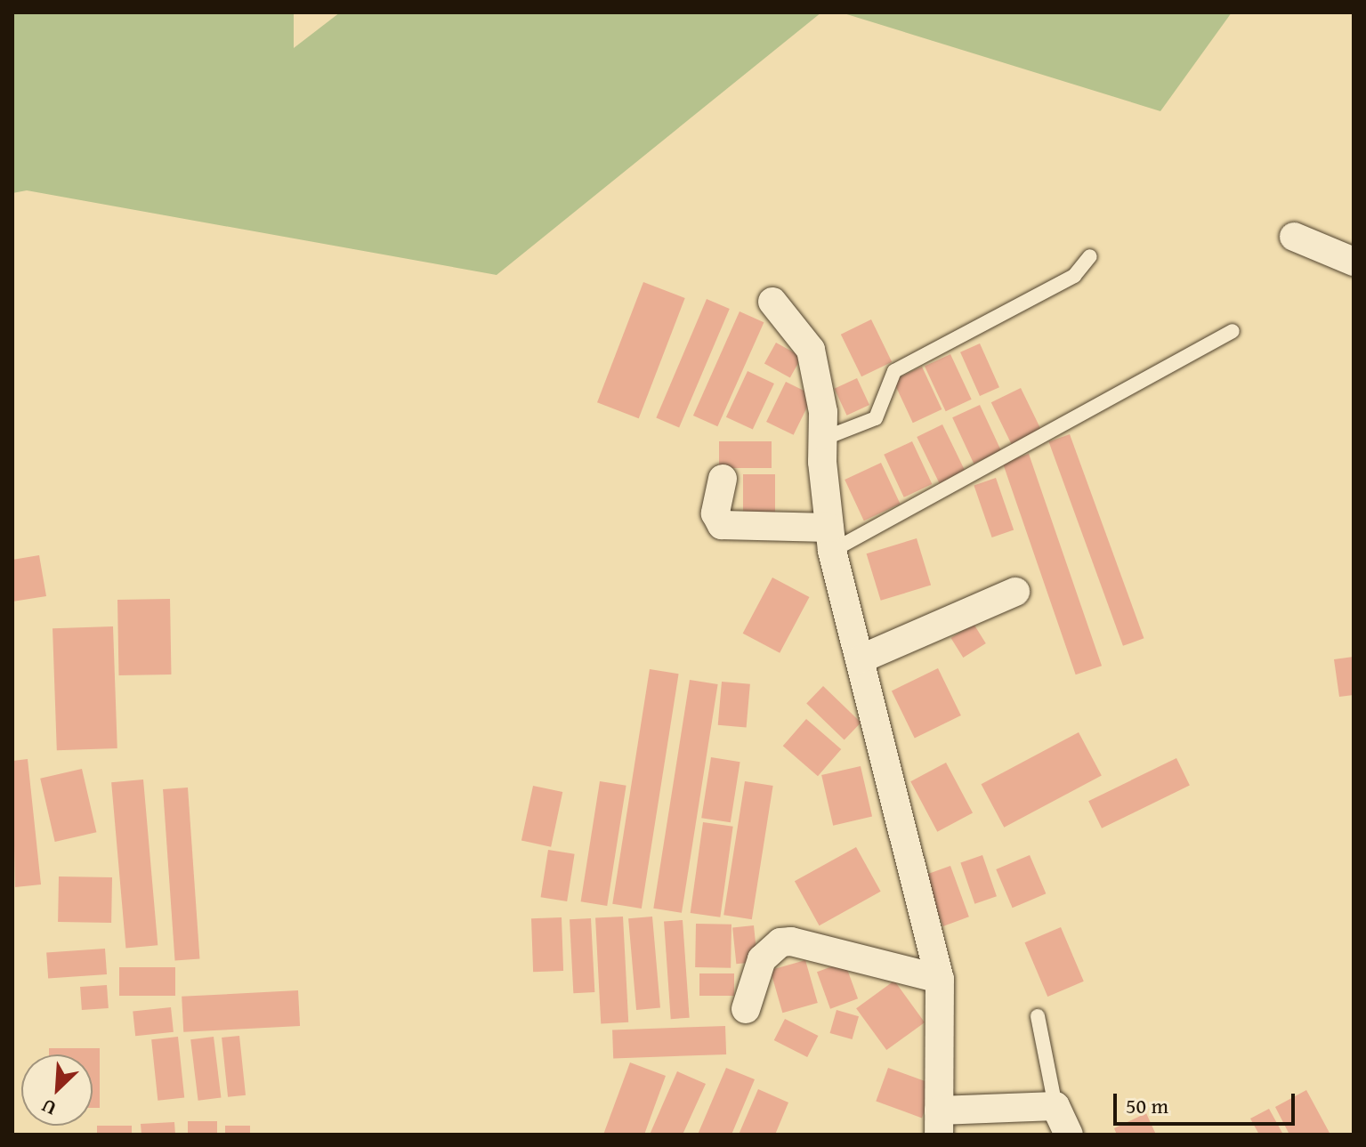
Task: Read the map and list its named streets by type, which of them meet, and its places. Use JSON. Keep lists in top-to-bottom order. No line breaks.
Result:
{"scale_bar":"50 m","north":"bottom left"}
